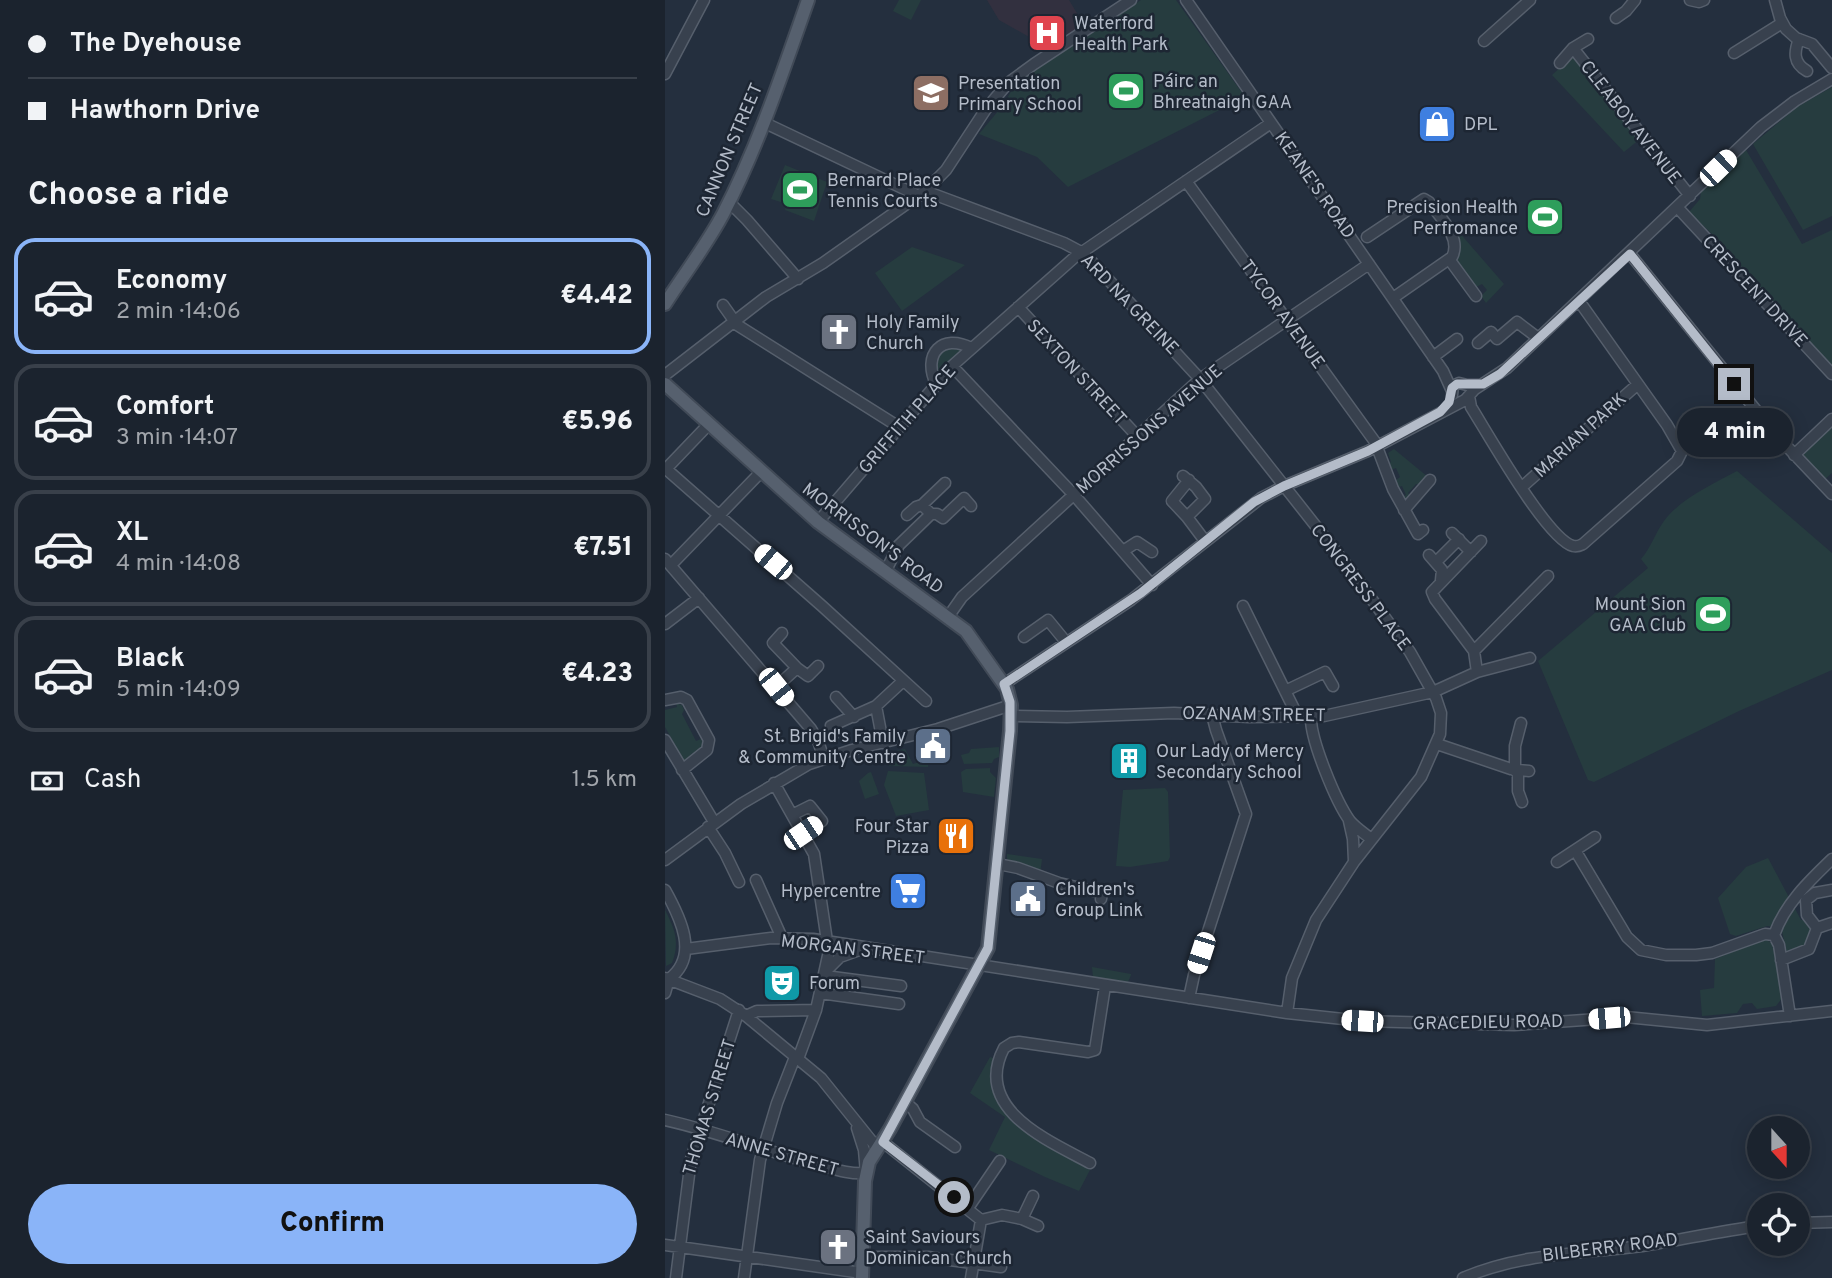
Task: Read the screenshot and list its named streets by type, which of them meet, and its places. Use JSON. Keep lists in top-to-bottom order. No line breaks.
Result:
{"streets":{"main road":["CANNON STREET","MORRISSON'S ROAD"],"street":["CLEABOY AVENUE","KEANE'S ROAD","CRESCENT DRIVE","ARD NA GREINE","TYCOR AVENUE","SEXTON STREET","GRIFFITH PLACE","MORRISSONS AVENUE","MARIAN PARK","CONGRESS PLACE","OZANAM STREET","MORGAN STREET","GRACEDIEU ROAD","THOMAS STREET","ANNE STREET","BILBERRY ROAD"]},"crossings":[["CANNON STREET","ARD NA GREINE"],["KEANE'S ROAD","GRIFFITH PLACE"],["KEANE'S ROAD","MORRISSONS AVENUE"],["KEANE'S ROAD","MARIAN PARK"],["ARD NA GREINE","GRIFFITH PLACE"],["ARD NA GREINE","MORRISSONS AVENUE"],["ARD NA GREINE","CONGRESS PLACE"],["TYCOR AVENUE","GRIFFITH PLACE"],["TYCOR AVENUE","MORRISSONS AVENUE"],["SEXTON STREET","GRIFFITH PLACE"],["SEXTON STREET","MORRISSONS AVENUE"],["GRIFFITH PLACE","MORRISSON'S ROAD"],["MORRISSONS AVENUE","MORRISSON'S ROAD"],["MORRISSON'S ROAD","OZANAM STREET"],["CONGRESS PLACE","OZANAM STREET"],["MORGAN STREET","GRACEDIEU ROAD"],["THOMAS STREET","ANNE STREET"]],"places":{"hospital":["Waterford Health Park"],"sports":["Páirc an Bhreatnaigh GAA","Bernard Place Tennis Courts","Precision Health Perfromance","Mount Sion GAA Club"],"school or university":["Presentation Primary School"],"shop":["DPL"],"church":["Holy Family Church","Saint Saviours Dominican Church"],"public building":["St. Brigid's Family & Community Centre","Children's Group Link"],"building":["Our Lady of Mercy Secondary School"],"restaurant":["Four Star Pizza"],"supermarket":["Hypercentre"],"theatre":["Forum"]},"north":"bottom","page":{"banner":["The Dyehouse","Hawthorn Drive"],"heading":"Choose a ride","list":[{"name":"Economy","note":"2 min · 14:06","value":"€4.42"},{"name":"Comfort","note":"3 min · 14:07","value":"€5.96"},{"name":"XL","note":"4 min · 14:08","value":"€7.51"},{"name":"Black","note":"5 min · 14:09","value":"€4.23"}],"bubble":"4 min","pay":["Cash","1.5 km"],"buttons":"Confirm"}}
